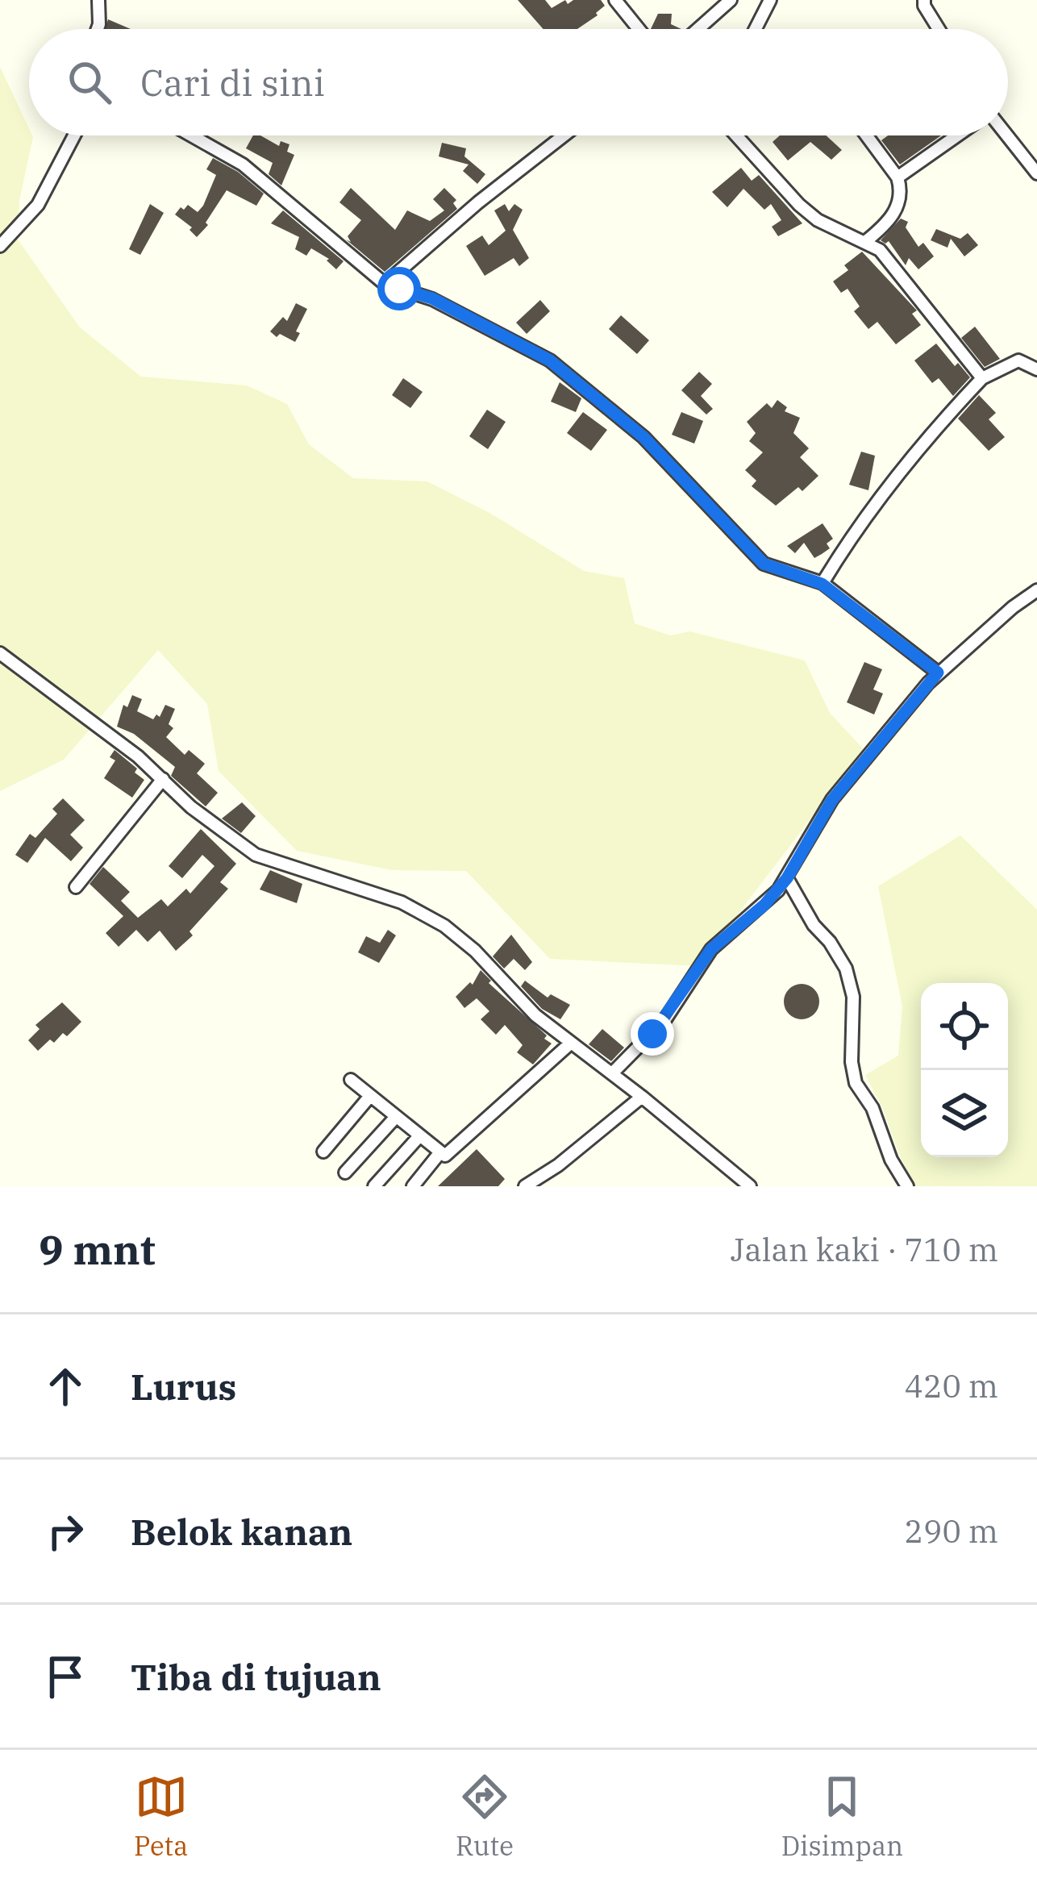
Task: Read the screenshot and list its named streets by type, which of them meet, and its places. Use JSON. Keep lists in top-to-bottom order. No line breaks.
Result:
{"page":{"search":"Cari di sini","heading":["9 mnt","Jalan kaki · 710 m"],"list":[["Lurus","420 m"],["Belok kanan","290 m"],"Tiba di tujuan"],"nav":["Peta","Rute","Disimpan"]}}
